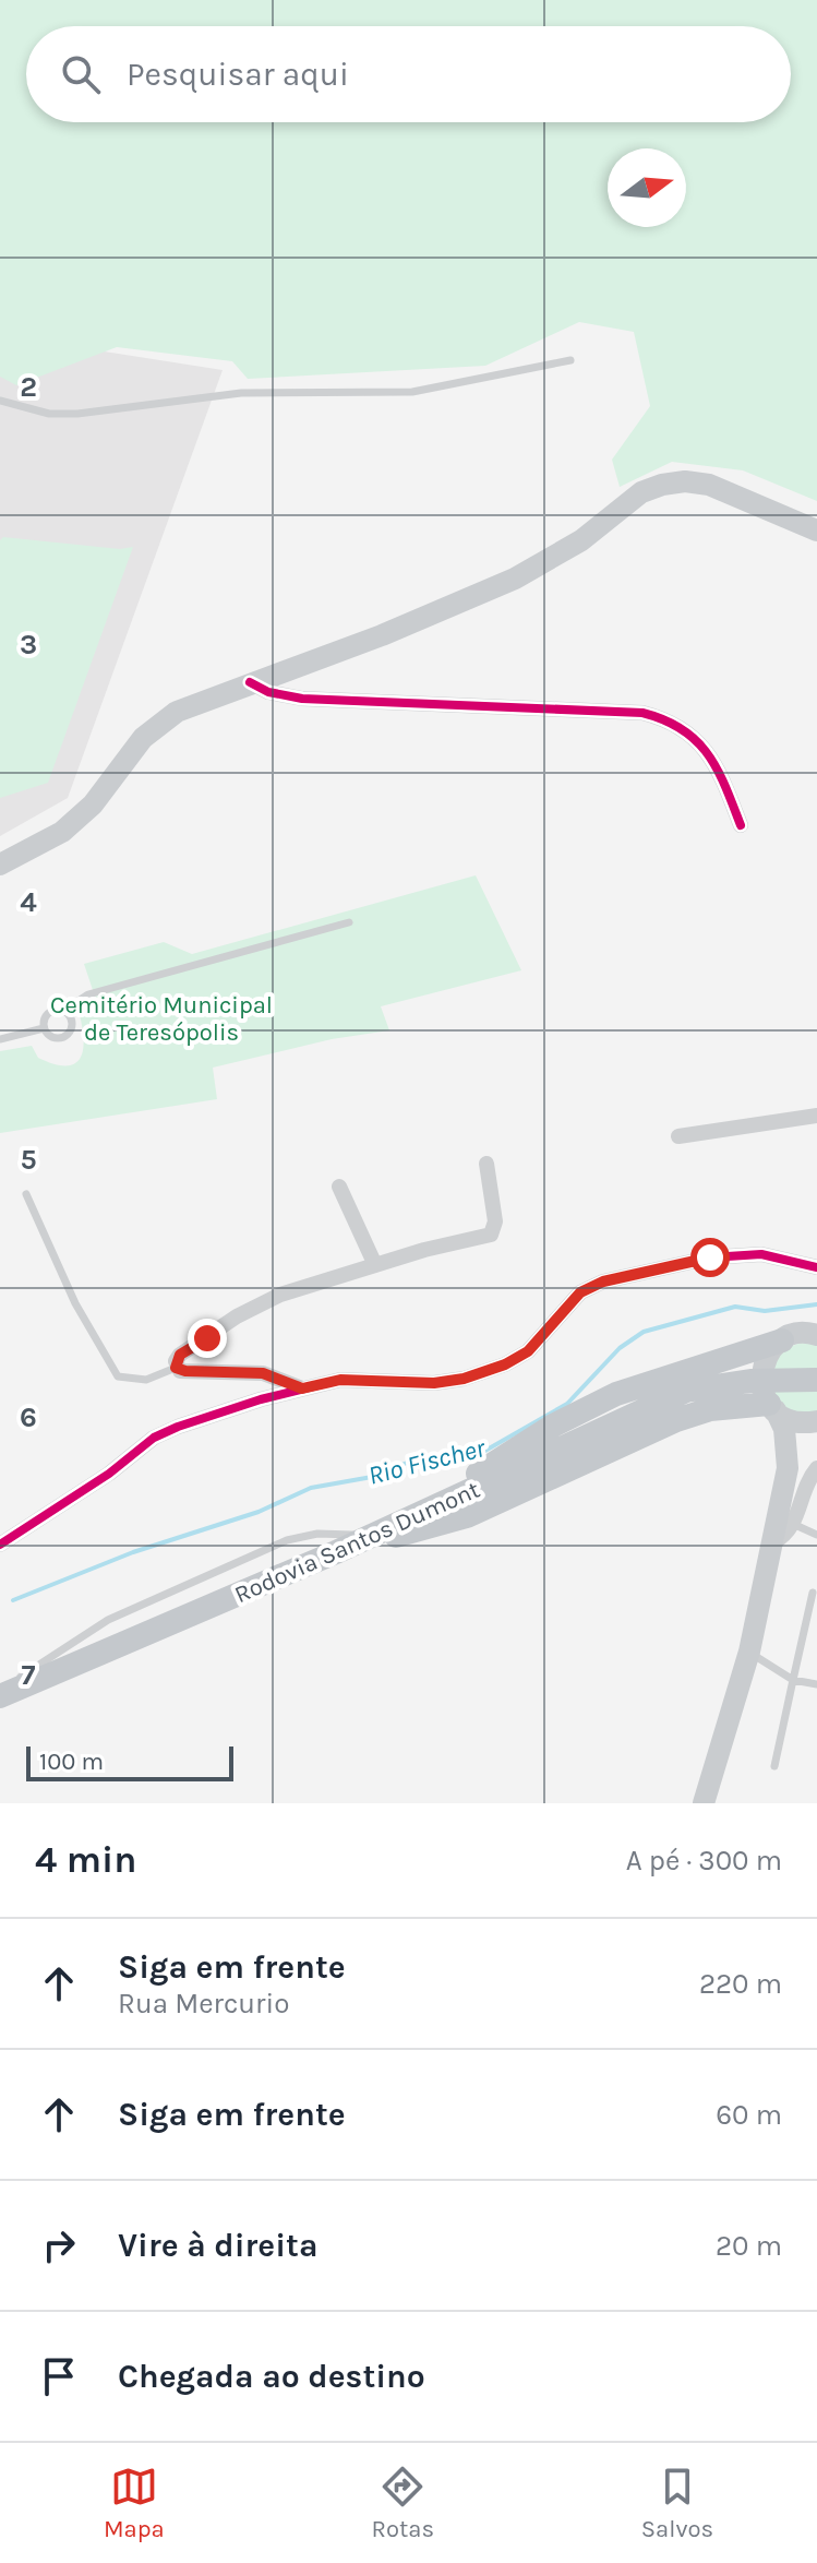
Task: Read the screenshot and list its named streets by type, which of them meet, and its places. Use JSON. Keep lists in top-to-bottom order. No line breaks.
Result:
{"streets":{"highway":["Rodovia Santos Dumont"]},"water":["Rio Fischer"],"parks":["Cemitério Municipal de Teresópolis"],"scale_bar":"100 m","north":"right","page":{"search":"Pesquisar aqui","scale":"100 m","heading":["4 min","A pé · 300 m"],"list":[["Siga em frente","Rua Mercurio","220 m"],["Siga em frente","60 m"],["Vire à direita","20 m"],"Chegada ao destino"],"nav":["Mapa","Rotas","Salvos"]},"grid":{"rows":["2","3","4","5","6","7"]}}
